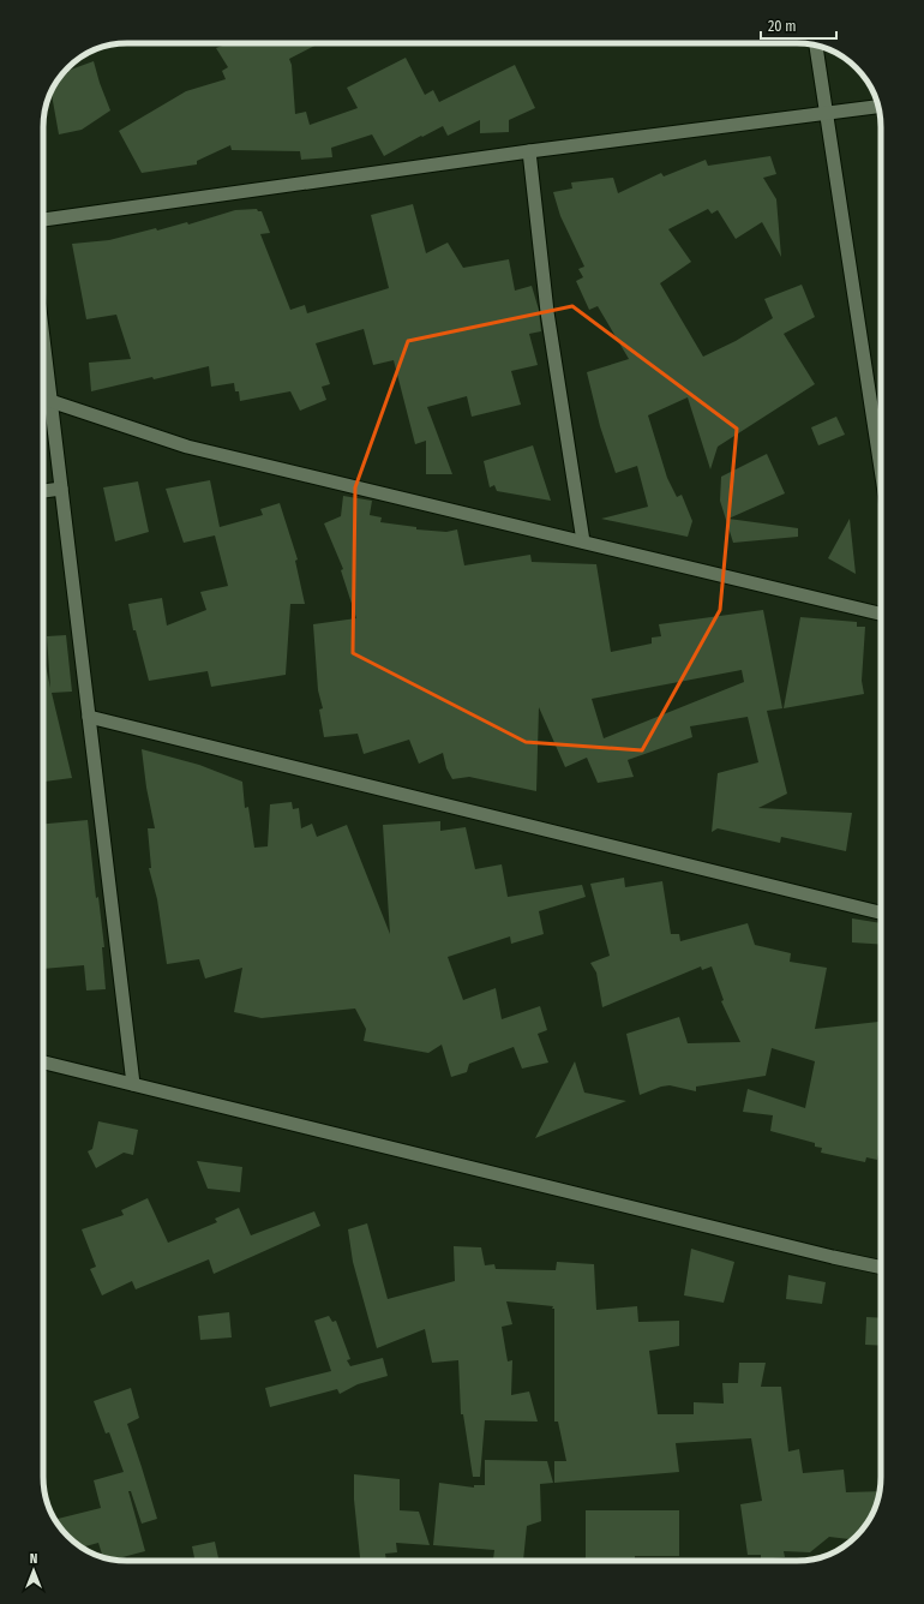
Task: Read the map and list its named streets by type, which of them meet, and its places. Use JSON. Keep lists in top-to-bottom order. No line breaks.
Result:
{"scale_bar":"20 m","north":"top"}
